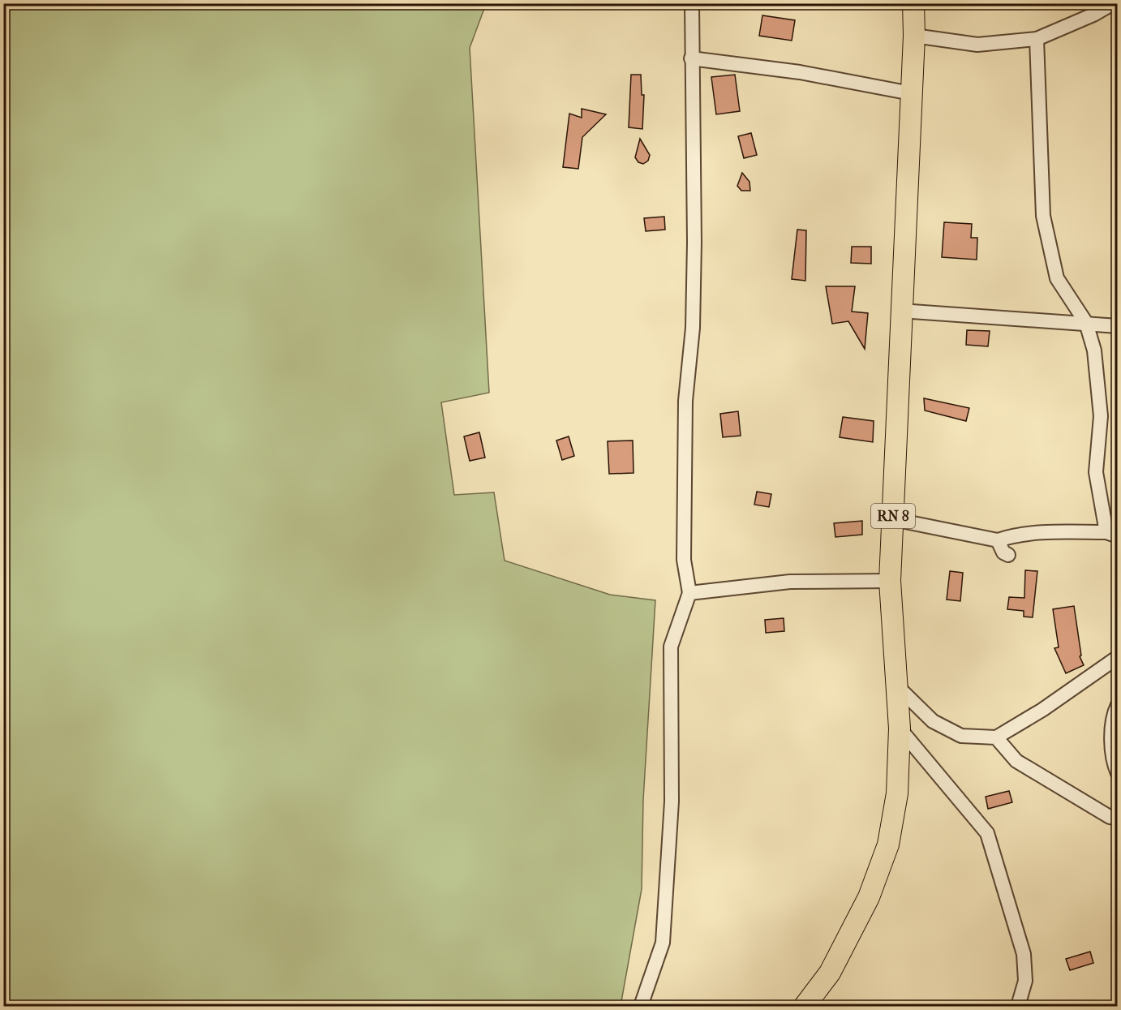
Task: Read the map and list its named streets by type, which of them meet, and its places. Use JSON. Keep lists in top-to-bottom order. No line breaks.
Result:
{"streets":{"main road":["RN 8"]}}
